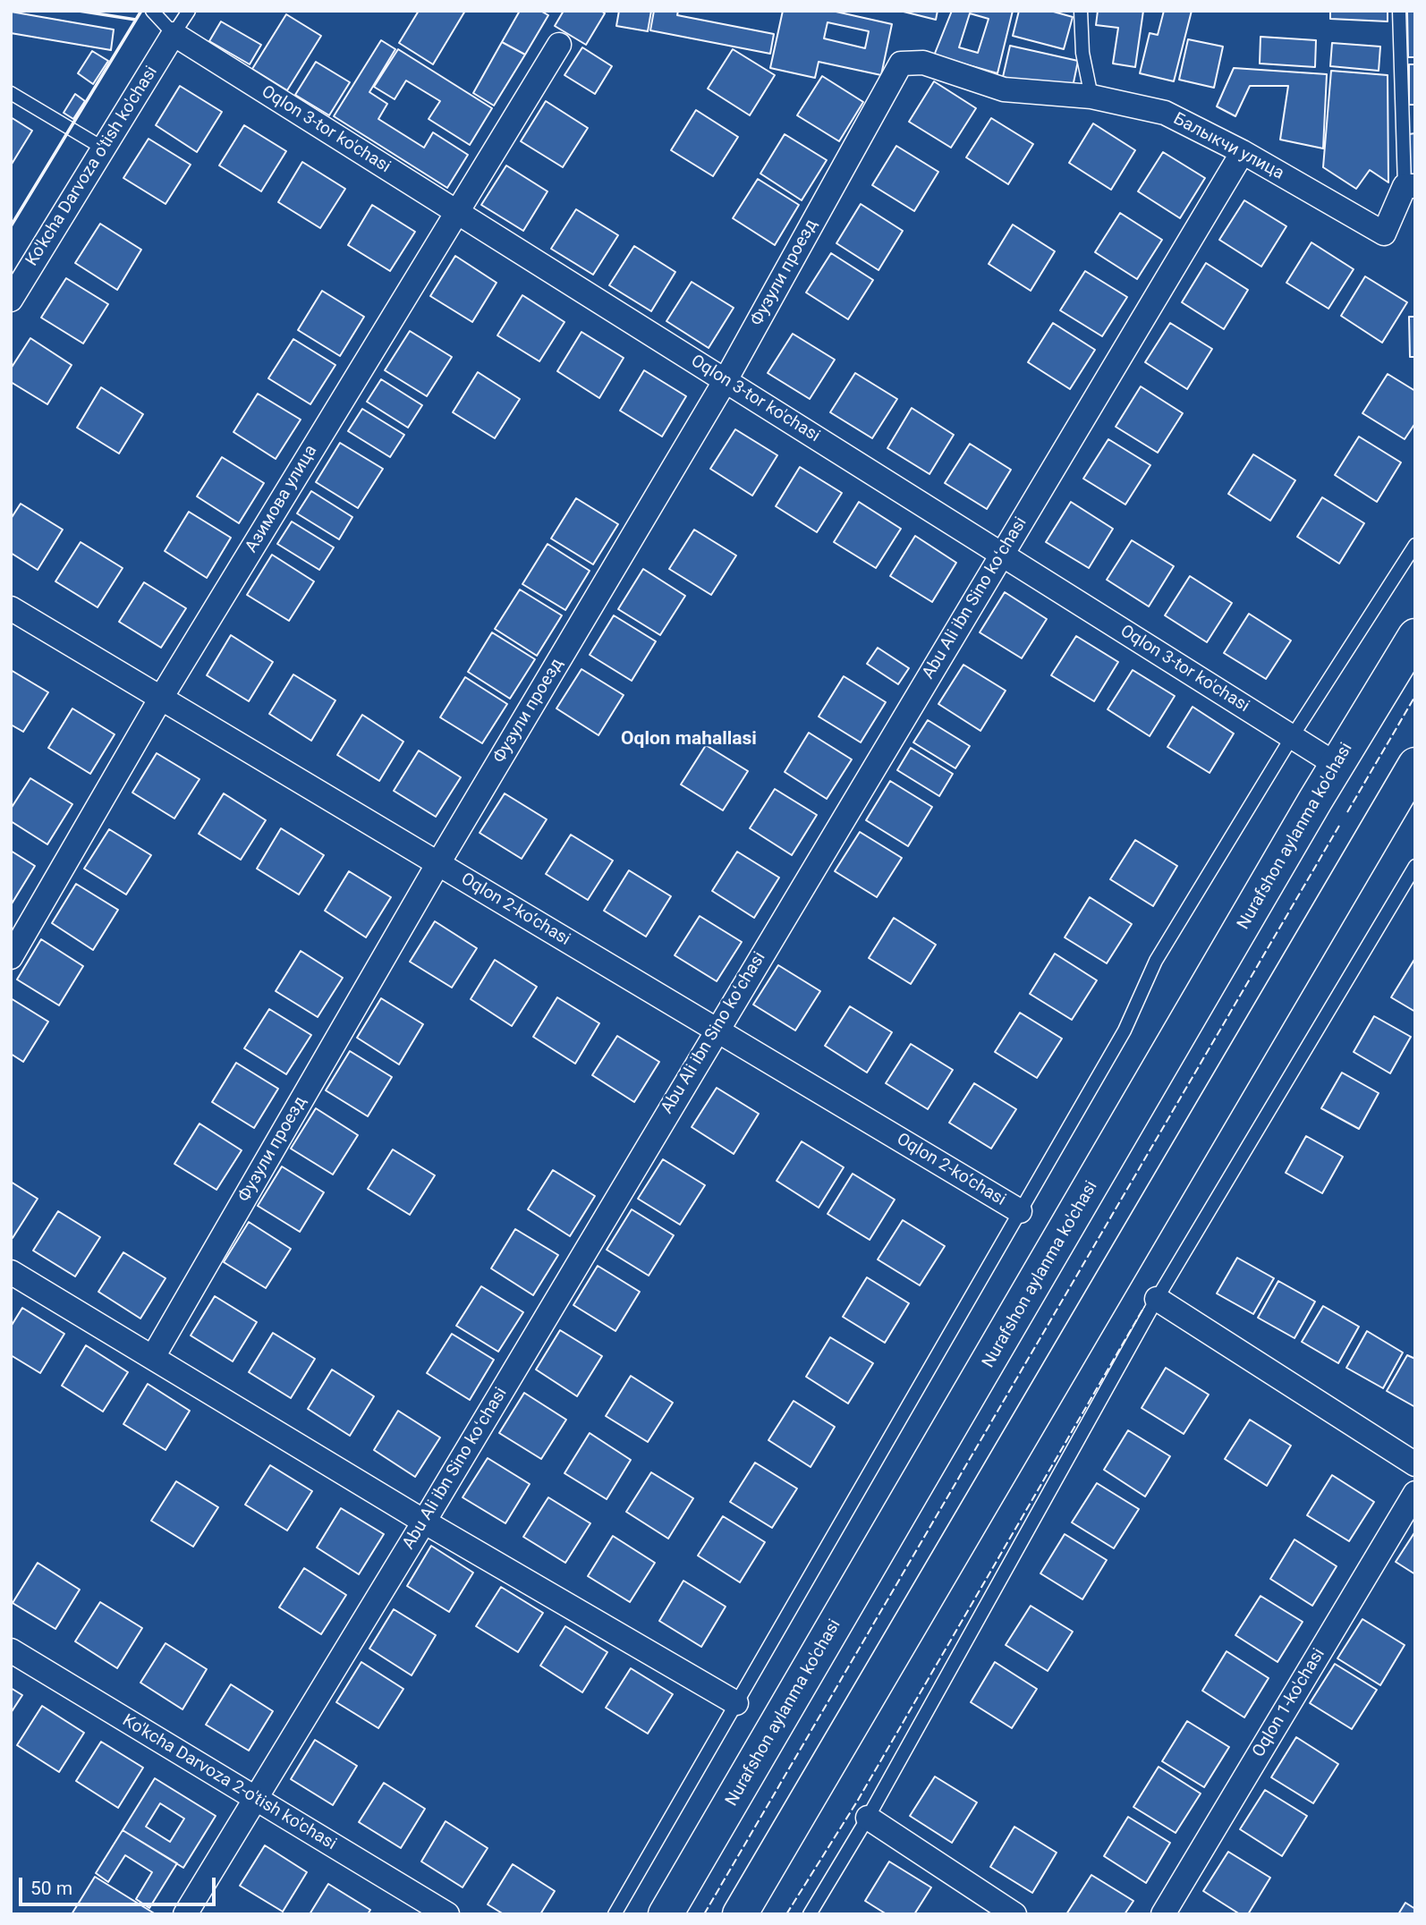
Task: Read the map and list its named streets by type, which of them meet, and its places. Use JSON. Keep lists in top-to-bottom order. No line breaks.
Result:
{"streets":{"main road":["Nurafshon aylanma ko'chasi"],"street":["Oqlon 3-tor ko'chasi","Балыкчи улица","Ko'kcha Darvoza o'tish ko'chasi","Фузули проезд","Азимова улица","Abu Ali ibn Sino koʻchasi","Oqlon 2-ko‘chasi","Oqlon 1-ko'chasi","Ko'kcha Darvoza 2-o'tish ko'chasi"]},"crossings":[["Oqlon 3-tor ko'chasi","Ko'kcha Darvoza o'tish ko'chasi"],["Oqlon 3-tor ko'chasi","Фузули проезд"],["Oqlon 3-tor ko'chasi","Азимова улица"],["Oqlon 3-tor ko'chasi","Abu Ali ibn Sino koʻchasi"],["Oqlon 3-tor ko'chasi","Nurafshon aylanma ko'chasi"],["Балыкчи улица","Фузули проезд"],["Балыкчи улица","Abu Ali ibn Sino koʻchasi"],["Фузули проезд","Oqlon 2-ko‘chasi"],["Азимова улица","Oqlon 2-ko‘chasi"],["Abu Ali ibn Sino koʻchasi","Oqlon 2-ko‘chasi"],["Abu Ali ibn Sino koʻchasi","Ko'kcha Darvoza 2-o'tish ko'chasi"]],"districts":["Oqlon mahallasi"],"scale_bar":"50 m"}
